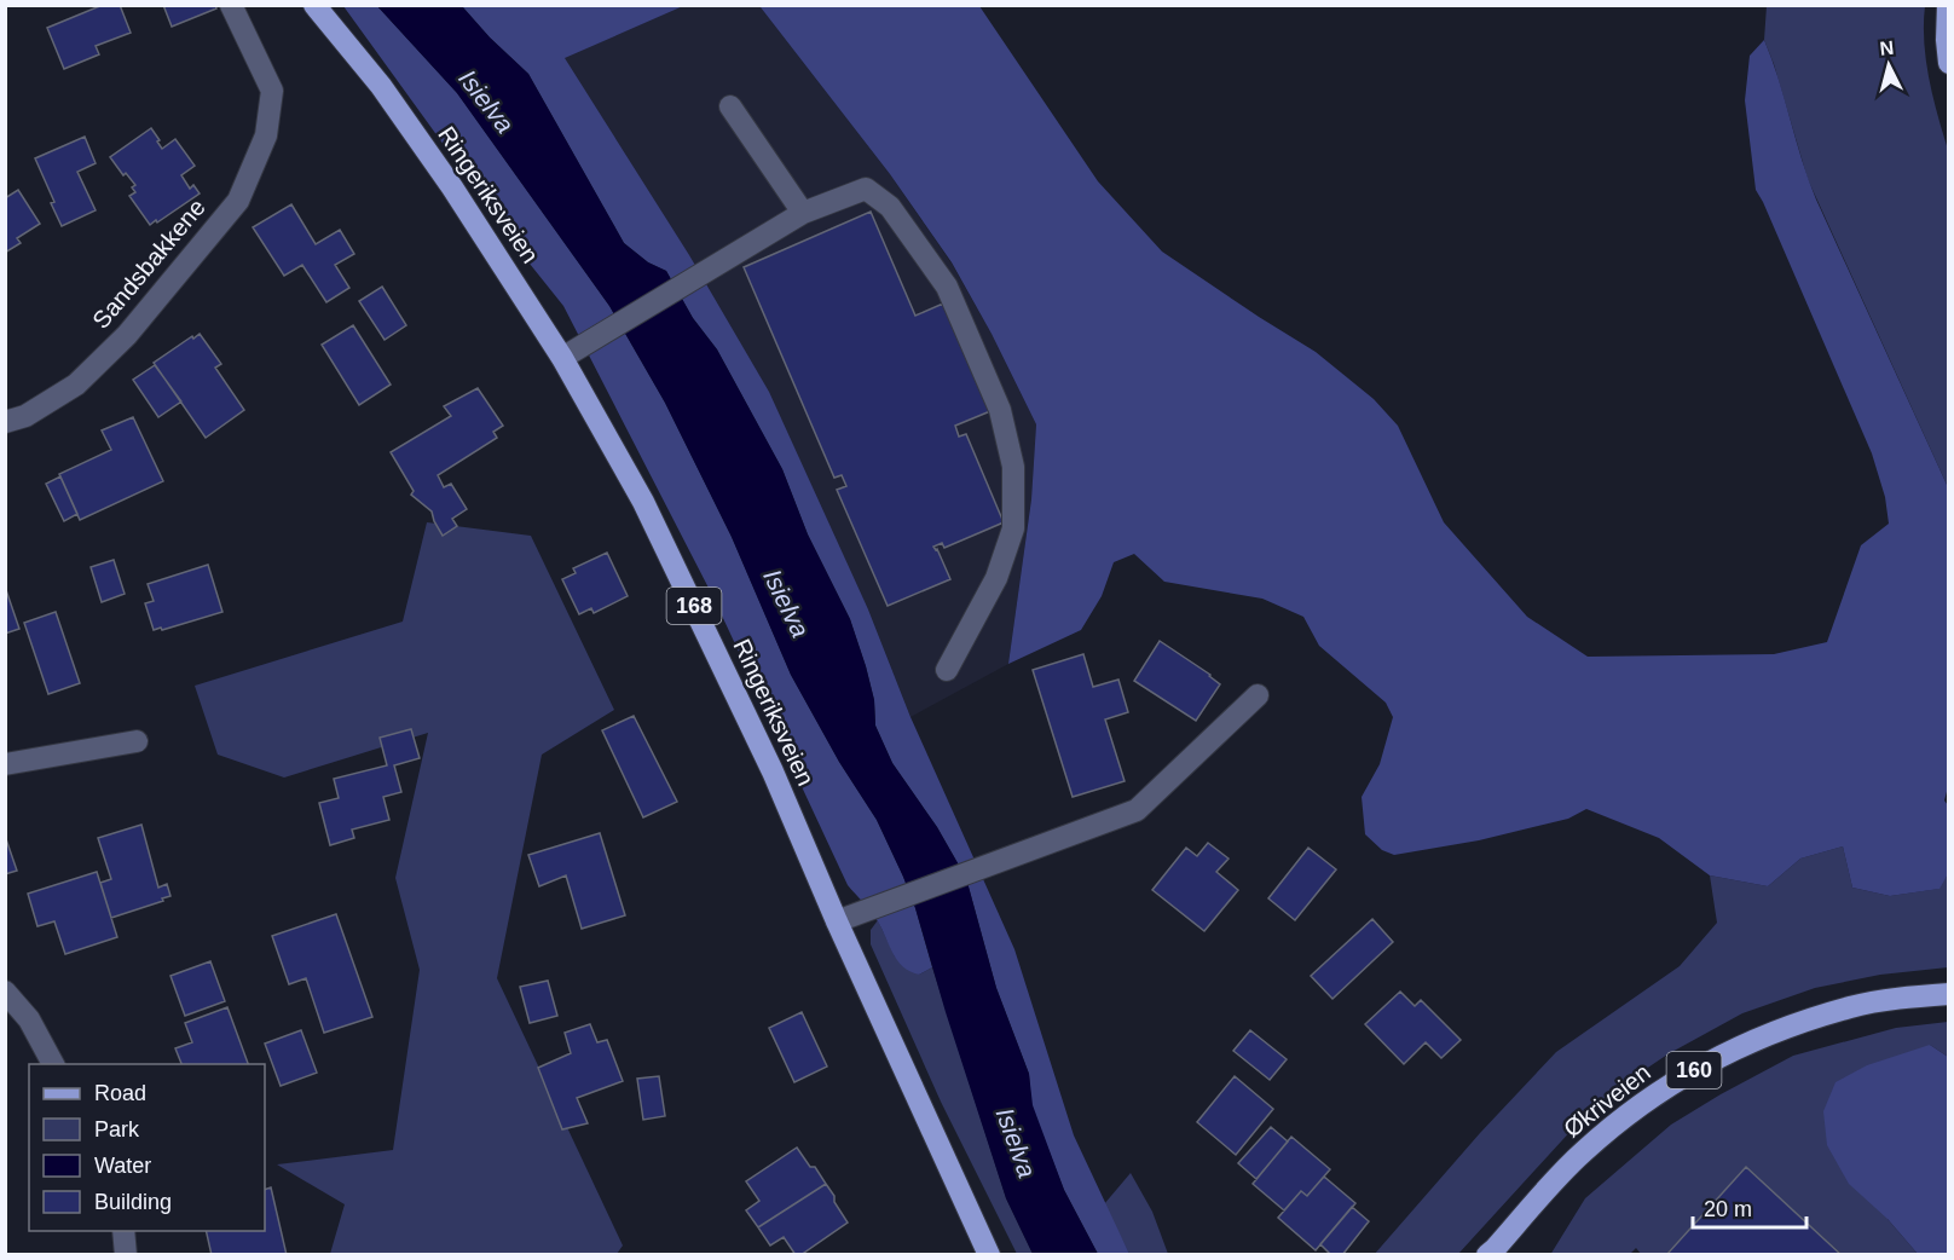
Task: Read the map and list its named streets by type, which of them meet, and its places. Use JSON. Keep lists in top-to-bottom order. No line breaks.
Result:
{"streets":{"main road":["Ringeriksveien","168","160","Økriveien"],"street":["Sandsbakkene"]},"water":["Isielva"],"legend":["Road","Park","Water","Building"],"scale_bar":"20 m","north":"top"}
